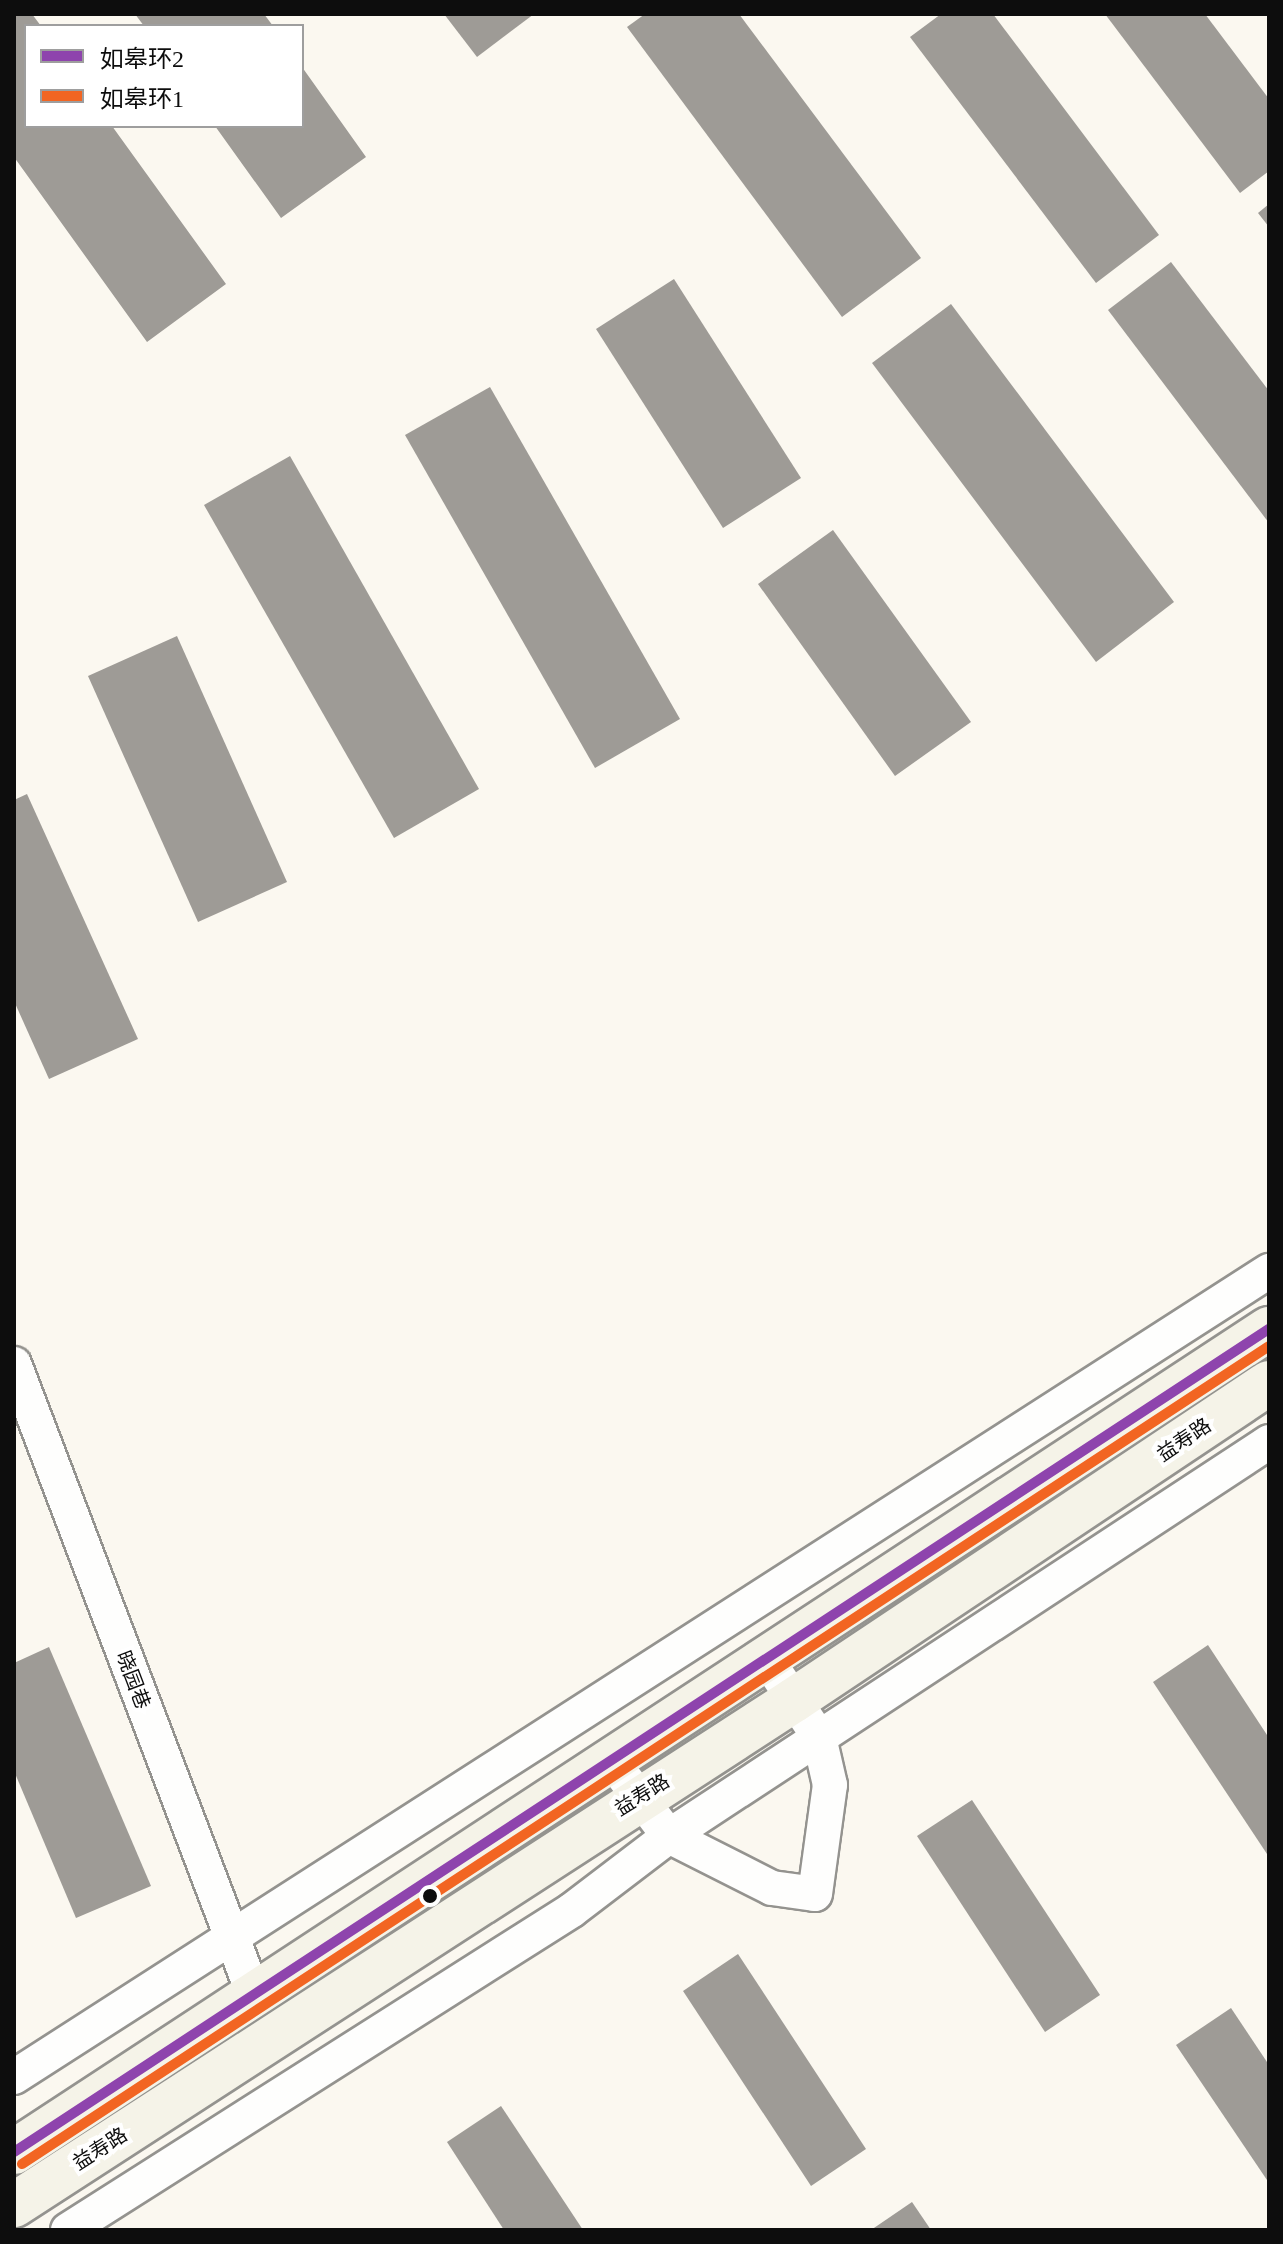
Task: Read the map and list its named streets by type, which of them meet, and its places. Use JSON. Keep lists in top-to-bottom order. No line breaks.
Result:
{"streets":{"main road":["益寿路"],"street":["晓园巷"]},"lines":["transit line 如皋环2","transit line 如皋环1"],"legend":["如皋环2","如皋环1"]}
